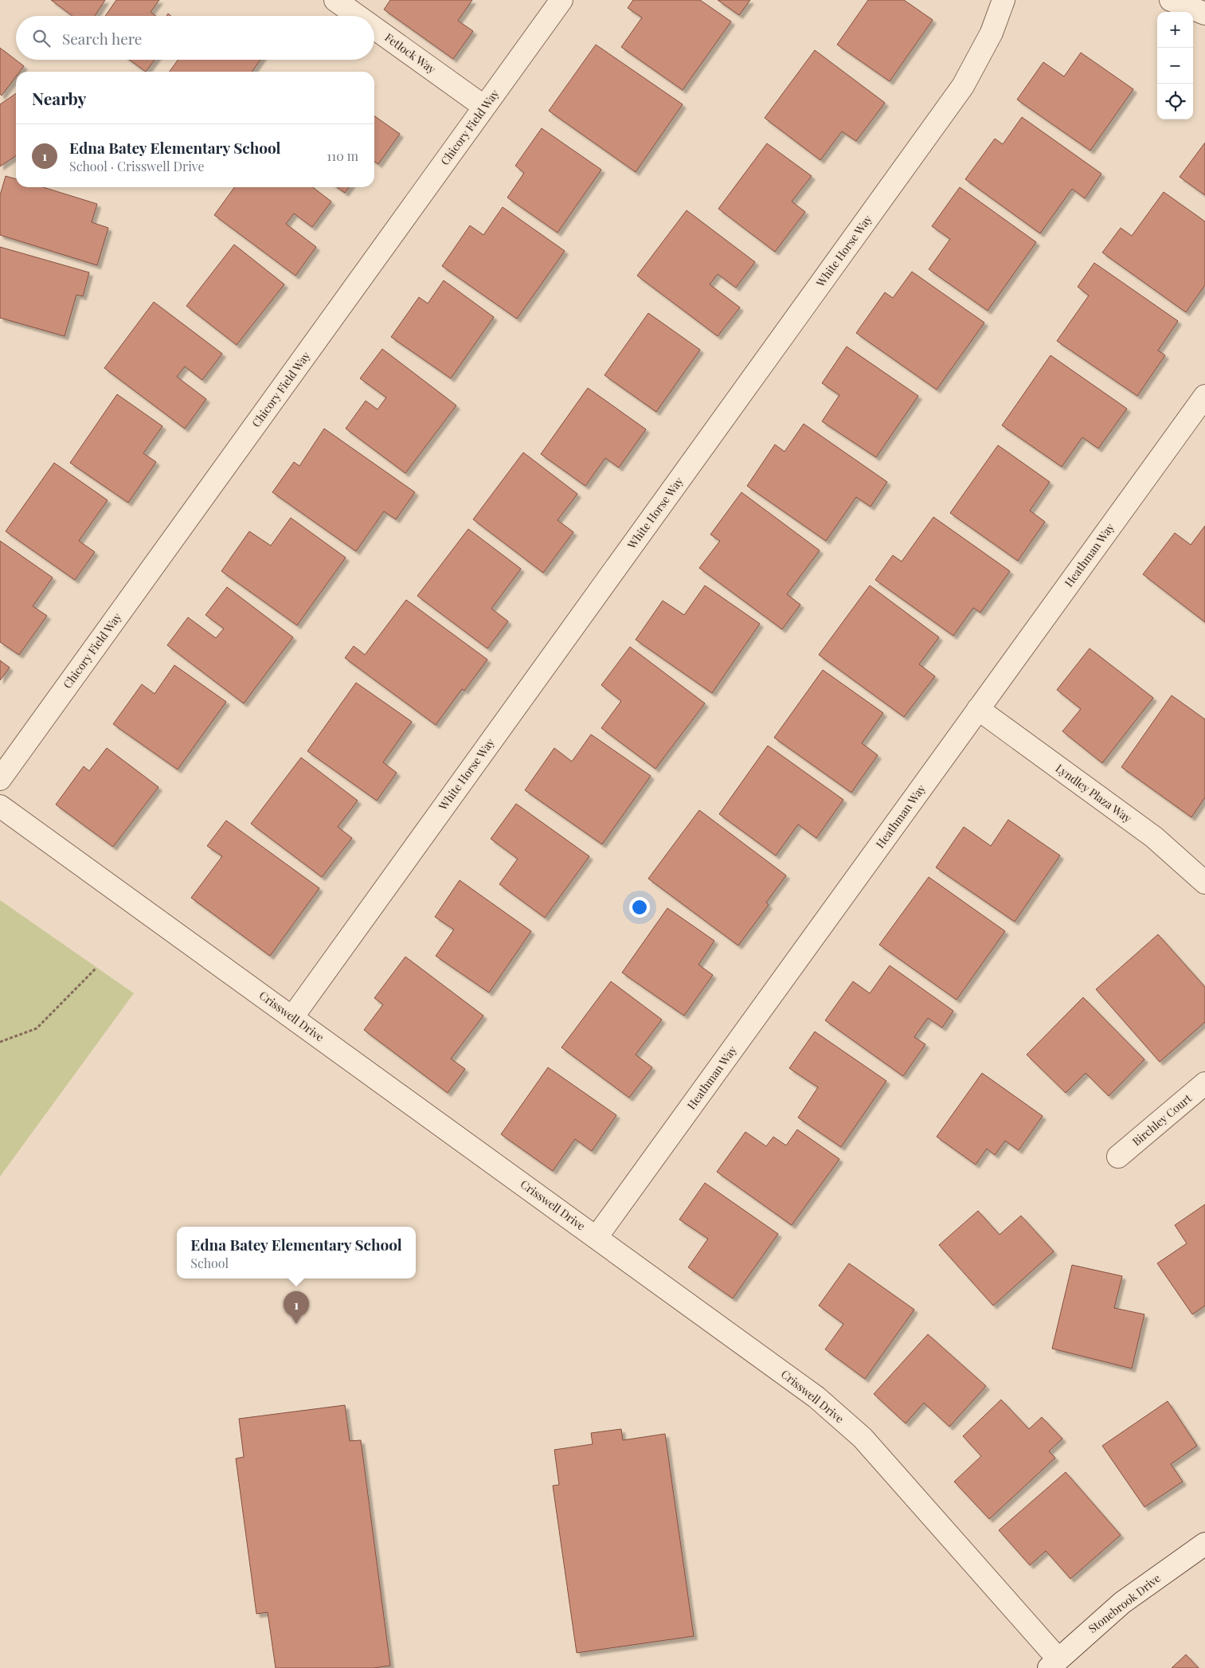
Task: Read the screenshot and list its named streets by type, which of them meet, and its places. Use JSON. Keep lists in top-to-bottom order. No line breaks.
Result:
{"streets":{"street":["Fetlock Way","Chicory Field Way","White Horse Way","Heathman Way","Lyndley Plaza Way","Crisswell Drive","Birchley Court","Stonebrook Drive"]},"crossings":[["Fetlock Way","Chicory Field Way"],["White Horse Way","Crisswell Drive"],["Heathman Way","Lyndley Plaza Way"],["Heathman Way","Crisswell Drive"],["Crisswell Drive","Stonebrook Drive"]],"page":{"map_buttons":["+","−"],"search":"Search here","heading":"Nearby","list":[{"mark":"1","name":"Edna Batey Elementary School","note":"School · Crisswell Drive","value":"110 m"}],"popup":["Edna Batey Elementary School","School"],"pins":"1"}}
